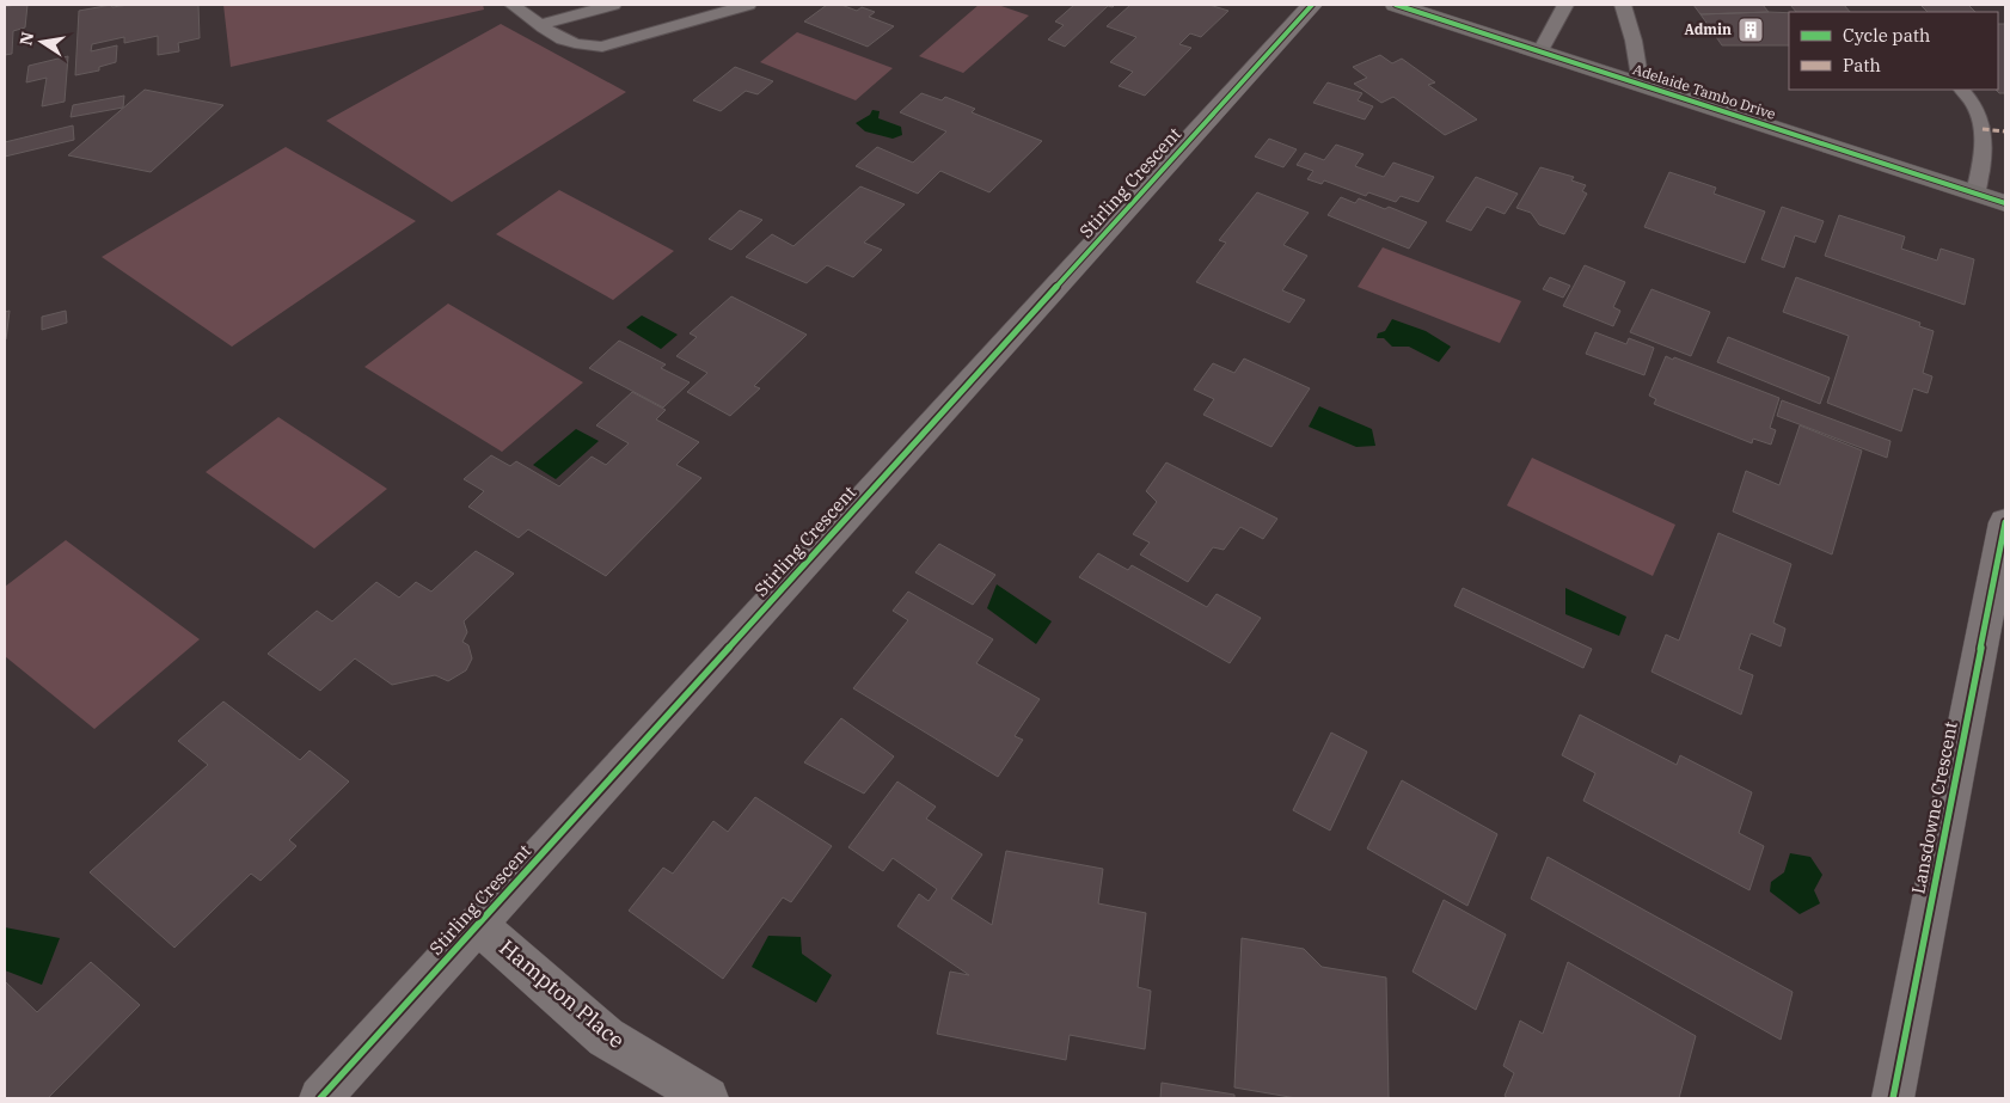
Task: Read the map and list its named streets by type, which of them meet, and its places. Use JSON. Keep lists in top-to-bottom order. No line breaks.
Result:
{"streets":{"street":["Adelaide Tambo Drive","Stirling Crescent","Lansdowne Crescent","Hampton Place"]},"crossings":[["Stirling Crescent","Hampton Place"]],"places":{"building":["Admin"]},"legend":["Cycle path","Path"],"north":"left"}
